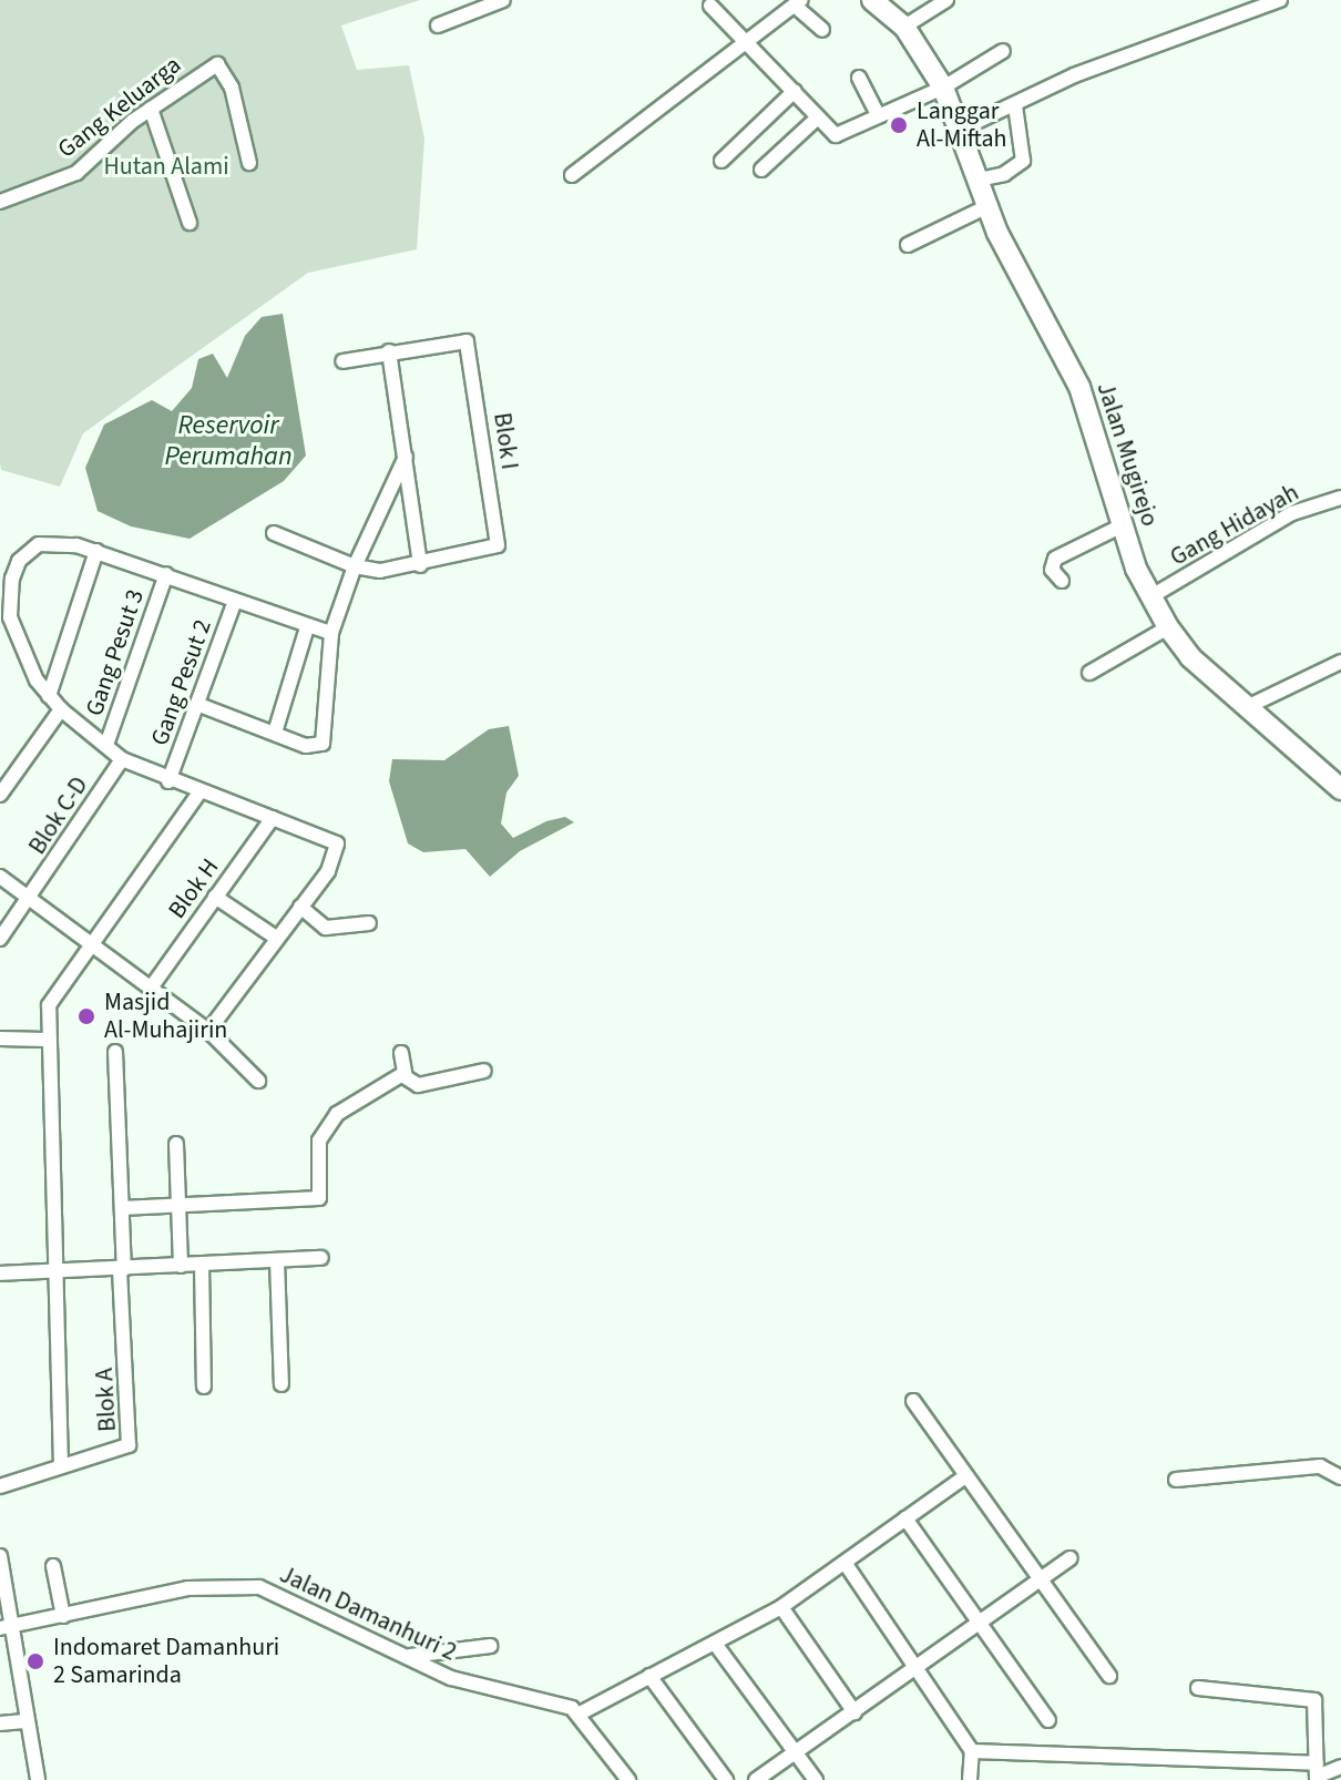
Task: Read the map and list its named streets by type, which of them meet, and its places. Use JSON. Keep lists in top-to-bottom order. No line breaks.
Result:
{"streets":{"street":["Gang Keluarga","Blok I","Jalan Mugirejo","Gang Hidayah","Gang Pesut 3","Gang Pesut 2","Blok C-D","Blok H","Blok A","Jalan Damanhuri 2"]},"crossings":[["Jalan Mugirejo","Gang Hidayah"]],"water":["Reservoir Perumahan"],"parks":["Hutan Alami"],"places":["Langgar Al-Miftah","Masjid Al-Muhajirin","Indomaret Damanhuri 2 Samarinda"]}
